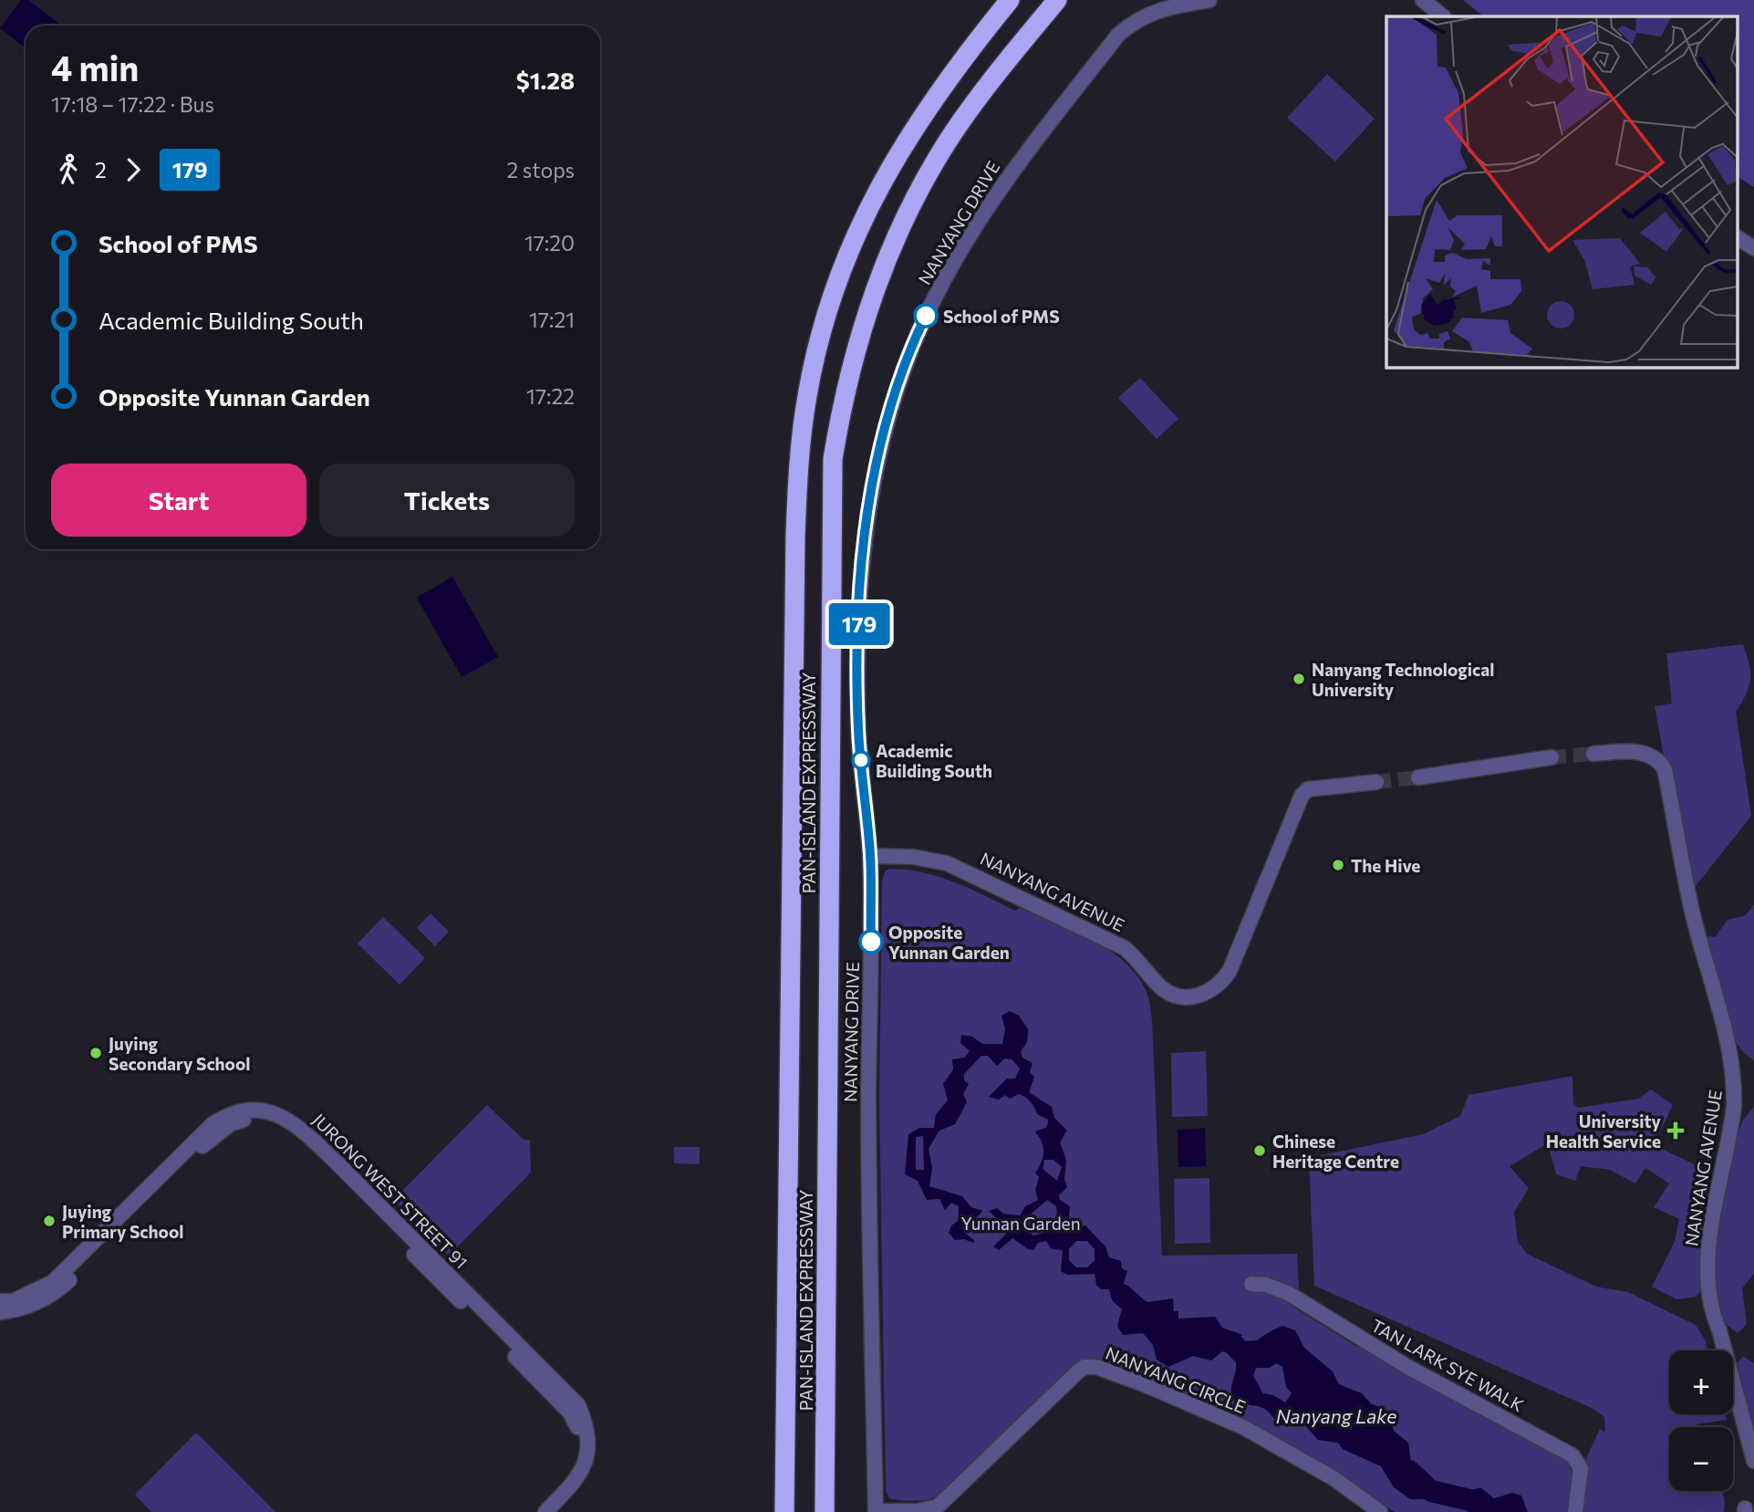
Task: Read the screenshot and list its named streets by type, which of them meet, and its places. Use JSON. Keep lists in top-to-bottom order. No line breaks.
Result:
{"streets":{"highway":["PAN-ISLAND EXPRESSWAY"],"street":["NANYANG DRIVE","NANYANG AVENUE","JURONG WEST STREET 91","TAN LARK SYE WALK","NANYANG CIRCLE"]},"crossings":[["NANYANG DRIVE","NANYANG AVENUE"],["NANYANG DRIVE","NANYANG CIRCLE"]],"water":["Nanyang Lake"],"parks":["Yunnan Garden"],"places":{"other":["School of PMS","Nanyang Technological University","Academic Building South","The Hive","Opposite Yunnan Garden","Juying Secondary School","Chinese Heritage Centre","Juying Primary School"],"health":["University Health Service"]},"lines":["bus line 179"],"page":{"on_map":"179","heading":["4 min","17:18 – 17:22 · Bus","$1.28"],"legs":["2","179","2 stops"],"list":[{"name":"School of PMS","value":"17:20"},{"name":"Academic Building South","value":"17:21"},{"name":"Opposite Yunnan Garden","value":"17:22"}],"buttons":["Start","Tickets"],"map_buttons":["+","−"]}}
